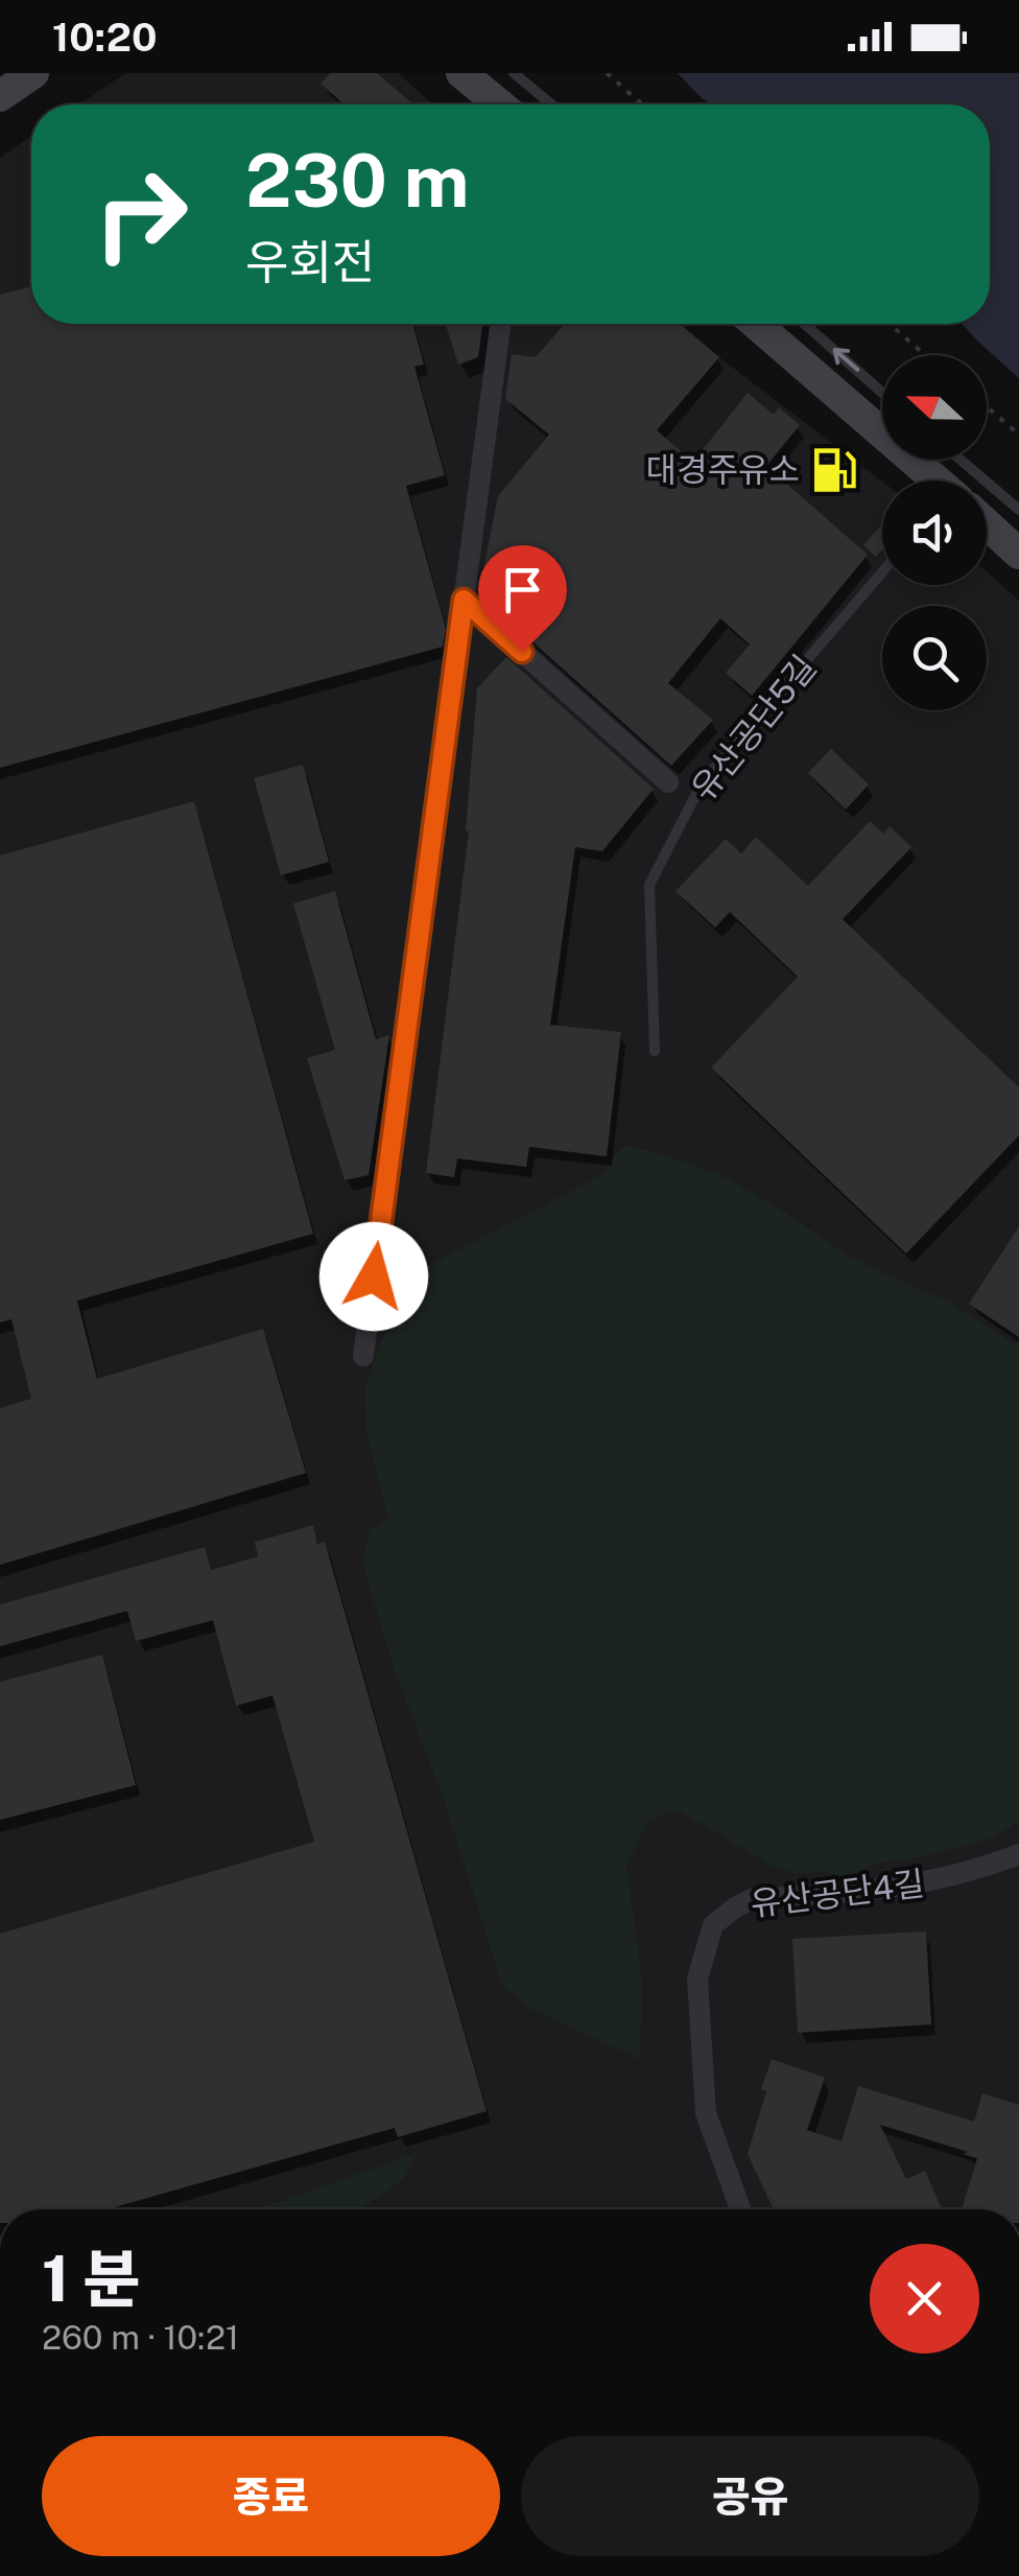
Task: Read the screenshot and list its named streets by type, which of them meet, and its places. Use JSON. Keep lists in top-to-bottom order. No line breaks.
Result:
{"streets":{"street":["유산공단4길"],"lane":["유산공단5길"]},"places":{"fuel station":["대경주유소"]},"north":"left","page":{"status":"10:20","turn":["230 m","우회전"],"heading":["1 분","260 m · 10:21"],"buttons":["종료","공유"]}}
